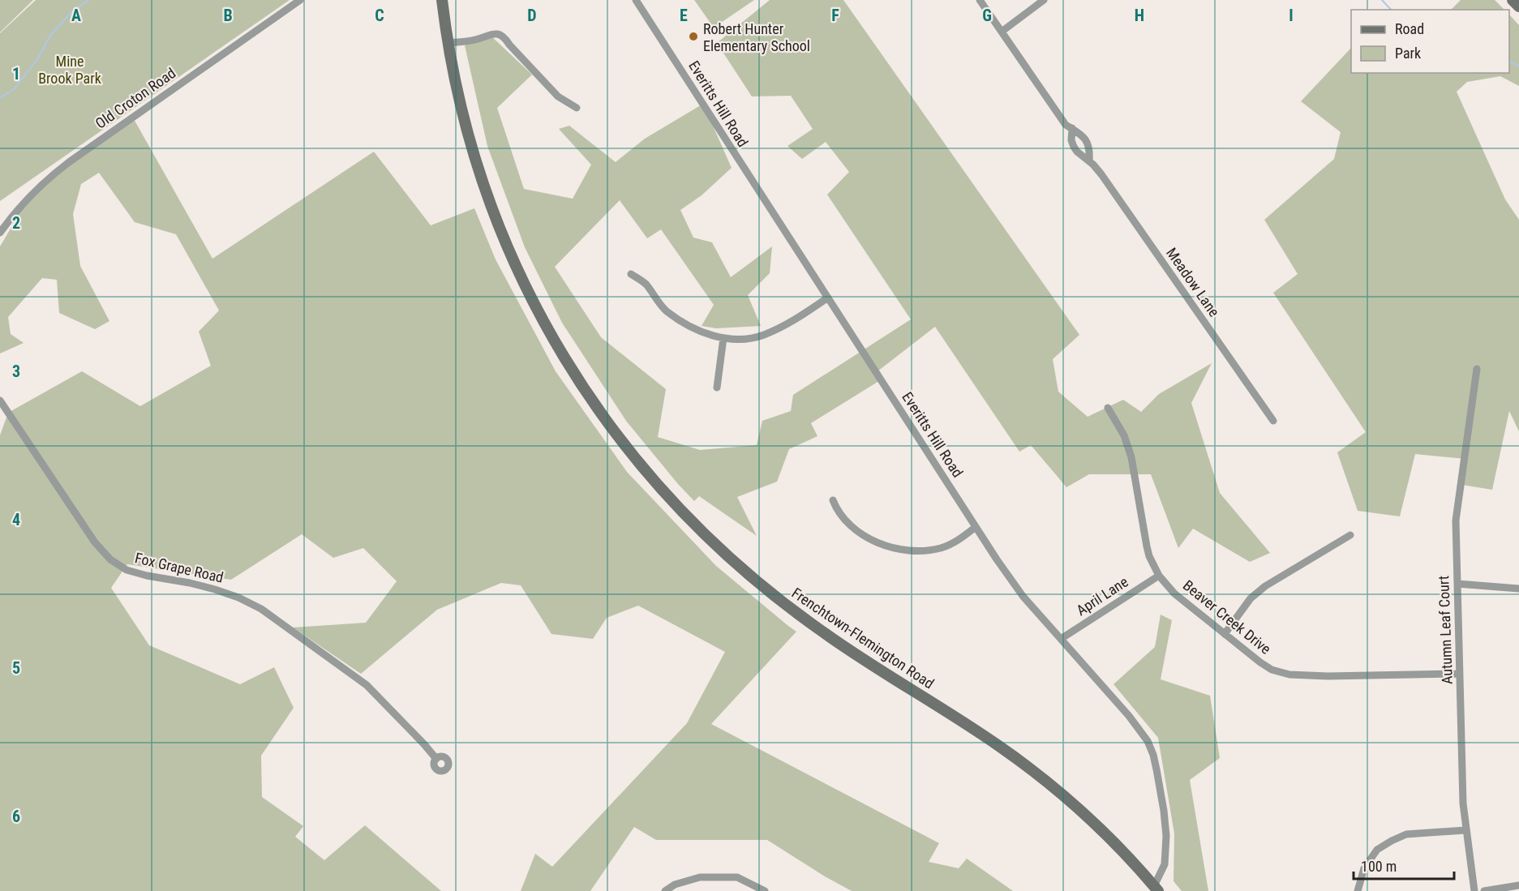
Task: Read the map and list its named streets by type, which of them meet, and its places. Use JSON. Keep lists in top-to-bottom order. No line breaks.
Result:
{"streets":{"main road":["Frenchtown-Flemington Road"],"street":["Old Croton Road","Everitts Hill Road","Meadow Lane","Fox Grape Road","April Lane","Beaver Creek Drive","Autumn Leaf Court"]},"crossings":[["Everitts Hill Road","April Lane"],["Everitts Hill Road","Frenchtown-Flemington Road"],["April Lane","Beaver Creek Drive"],["Beaver Creek Drive","Autumn Leaf Court"]],"parks":["Mine Brook Park"],"places":["Robert Hunter Elementary School"],"legend":["Road","Park"],"scale_bar":"100 m","grid":{"columns":["A","B","C","D","E","F","G","H","I"],"rows":["1","2","3","4","5","6"]}}
